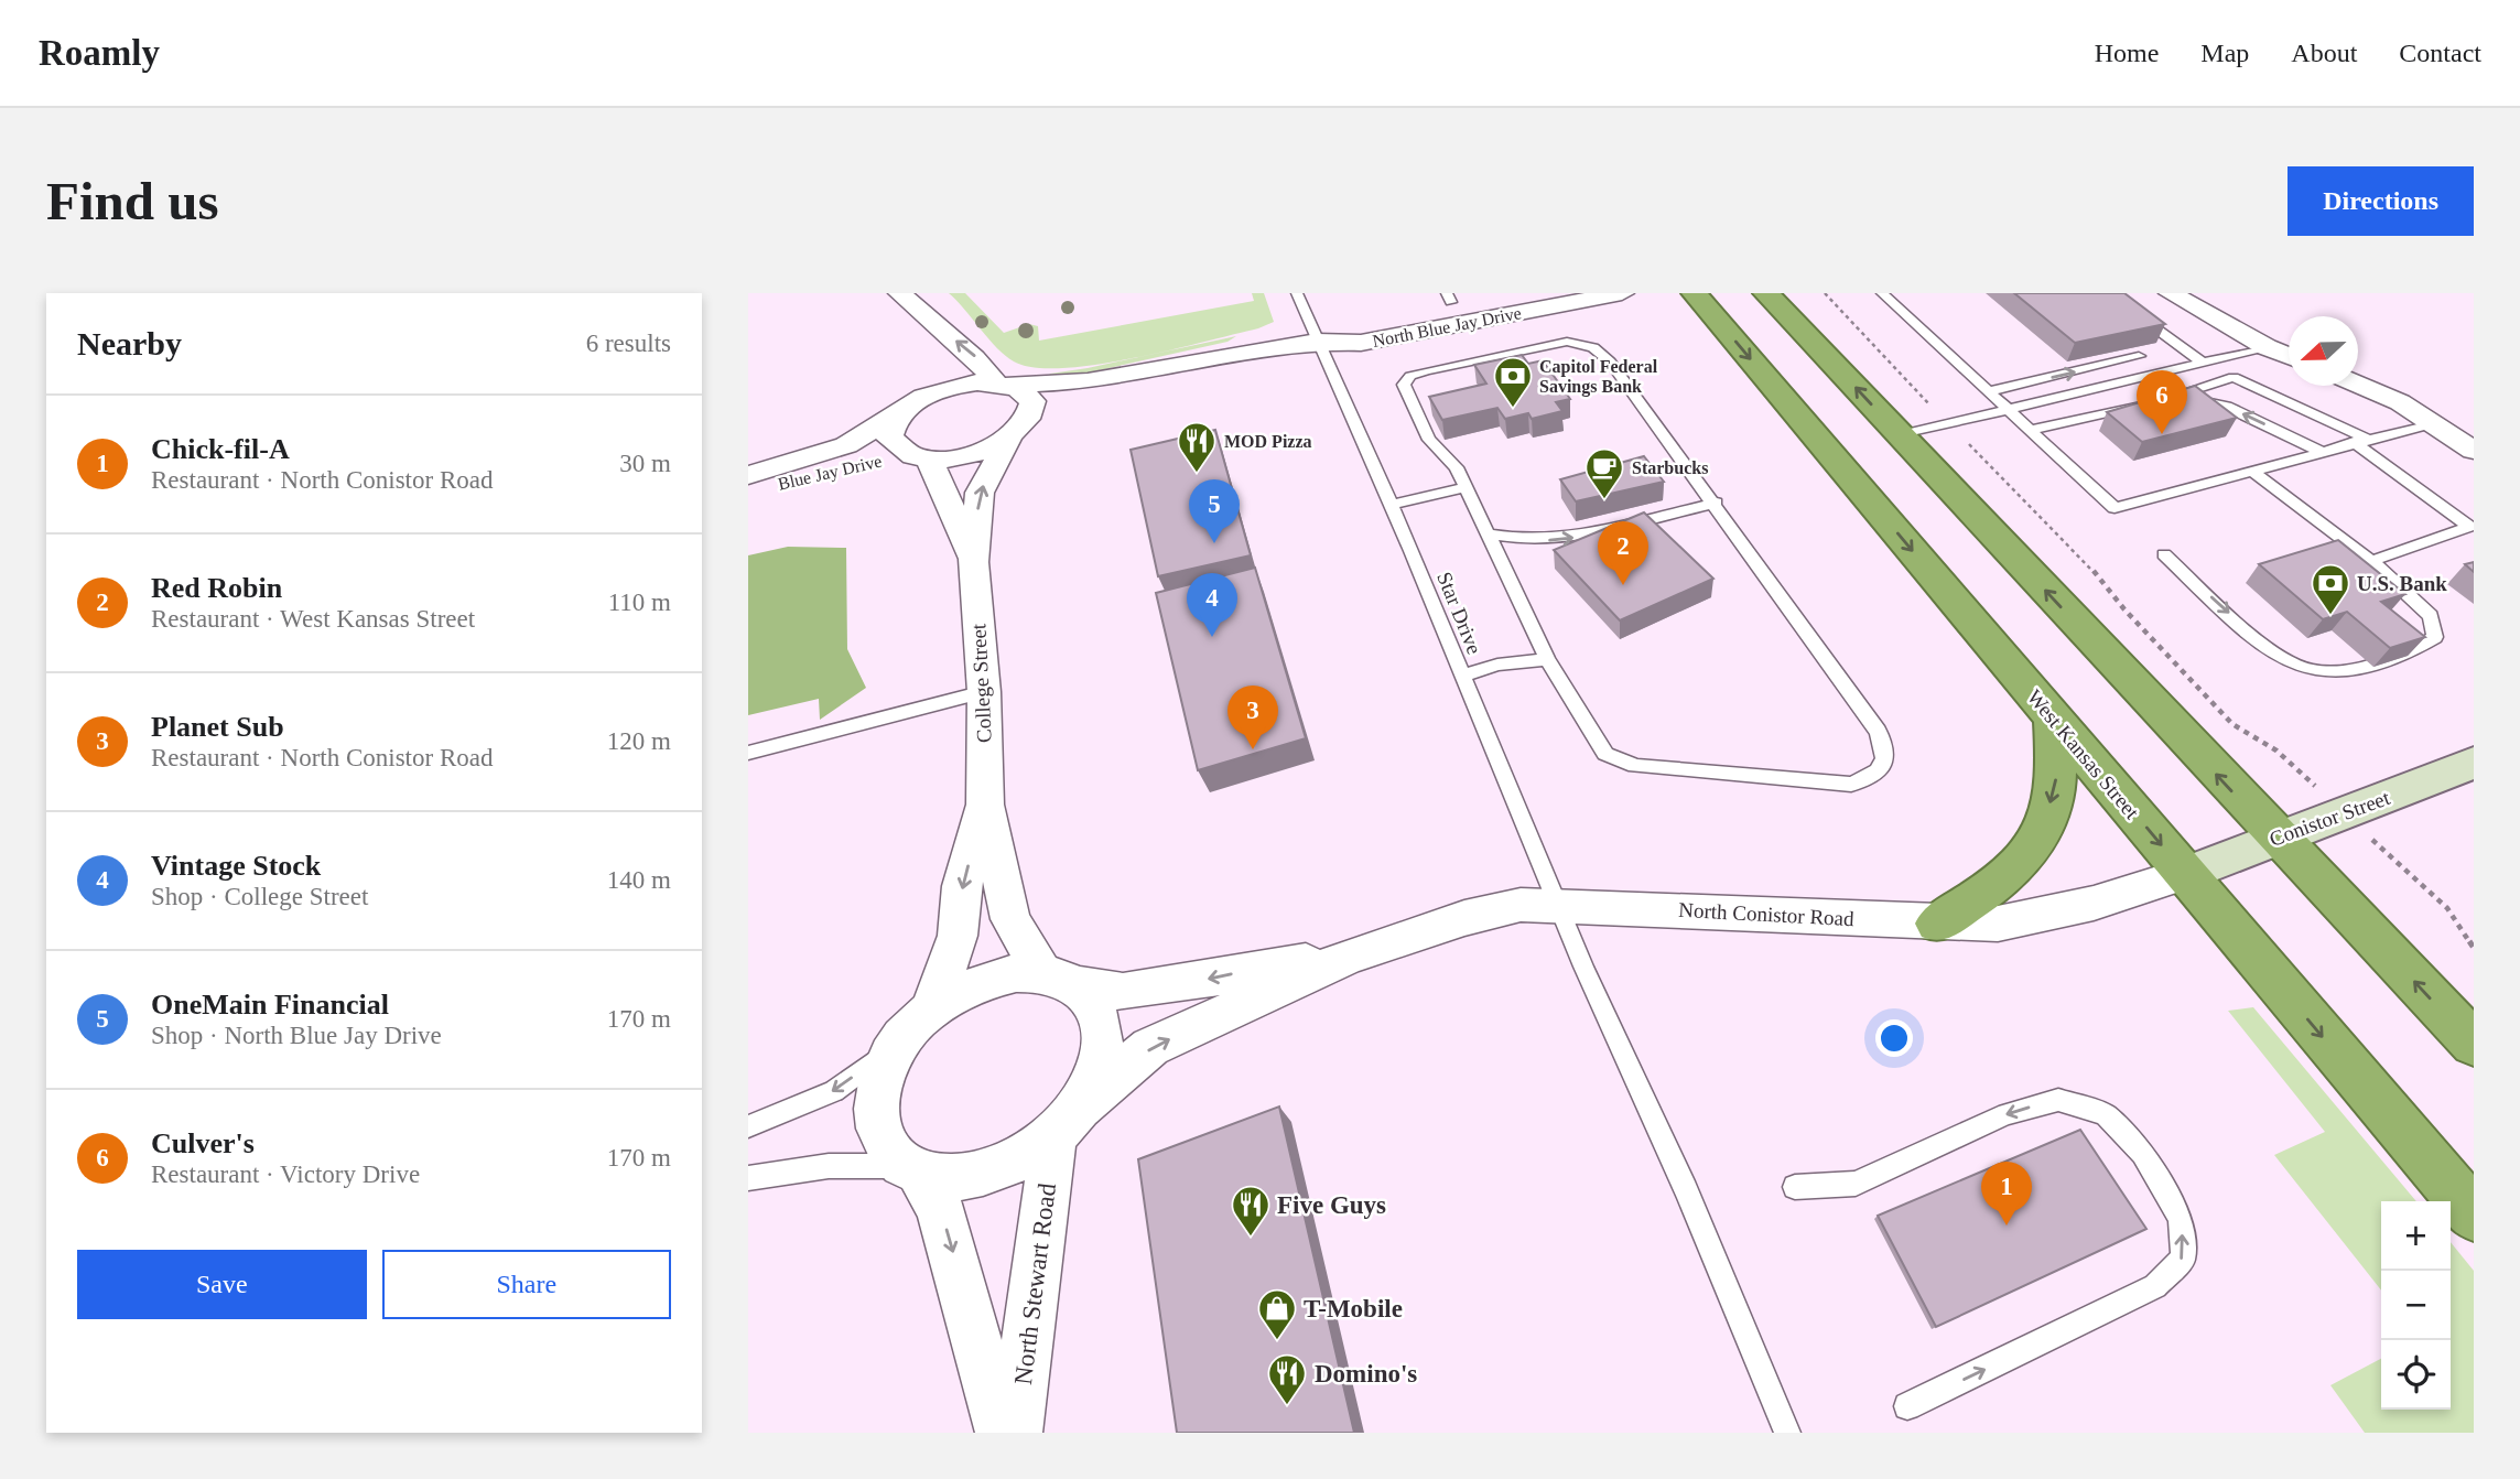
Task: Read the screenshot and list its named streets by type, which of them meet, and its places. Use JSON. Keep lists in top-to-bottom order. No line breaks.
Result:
{"streets":{"highway":["West Kansas Street"],"main road":["Conistor Street"],"street":["North Blue Jay Drive","Blue Jay Drive","College Street","North Conistor Road","North Stewart Road"],"lane":["Star Drive"]},"crossings":[["North Blue Jay Drive","Blue Jay Drive"],["North Blue Jay Drive","Star Drive"],["North Blue Jay Drive","College Street"],["Blue Jay Drive","College Street"],["Star Drive","North Conistor Road"],["College Street","North Conistor Road"],["College Street","North Stewart Road"],["West Kansas Street","Conistor Street"],["West Kansas Street","North Conistor Road"],["Conistor Street","North Conistor Road"],["North Conistor Road","North Stewart Road"]],"one_way":["North Stewart Road"],"places":{"bank":["Capitol Federal Savings Bank","U.S. Bank"],"restaurant":["MOD Pizza","Five Guys","Domino's"],"cafe":["Starbucks"],"shop":["T-Mobile"]},"north":"left","page":{"header":"Roamly","nav":["Home","Map","About","Contact"],"buttons":["Directions",["Save","Share"]],"title":"Find us","heading":["Nearby","6 results"],"pins":["6","5","2","4","3","1"],"list":[{"mark":"1","name":"Chick-fil-A","note":"Restaurant · North Conistor Road","value":"30 m"},{"mark":"2","name":"Red Robin","note":"Restaurant · West Kansas Street","value":"110 m"},{"mark":"3","name":"Planet Sub","note":"Restaurant · North Conistor Road","value":"120 m"},{"mark":"4","name":"Vintage Stock","note":"Shop · College Street","value":"140 m"},{"mark":"5","name":"OneMain Financial","note":"Shop · North Blue Jay Drive","value":"170 m"},{"mark":"6","name":"Culver's","note":"Restaurant · Victory Drive","value":"170 m"}],"map_buttons":["+","−"]}}
